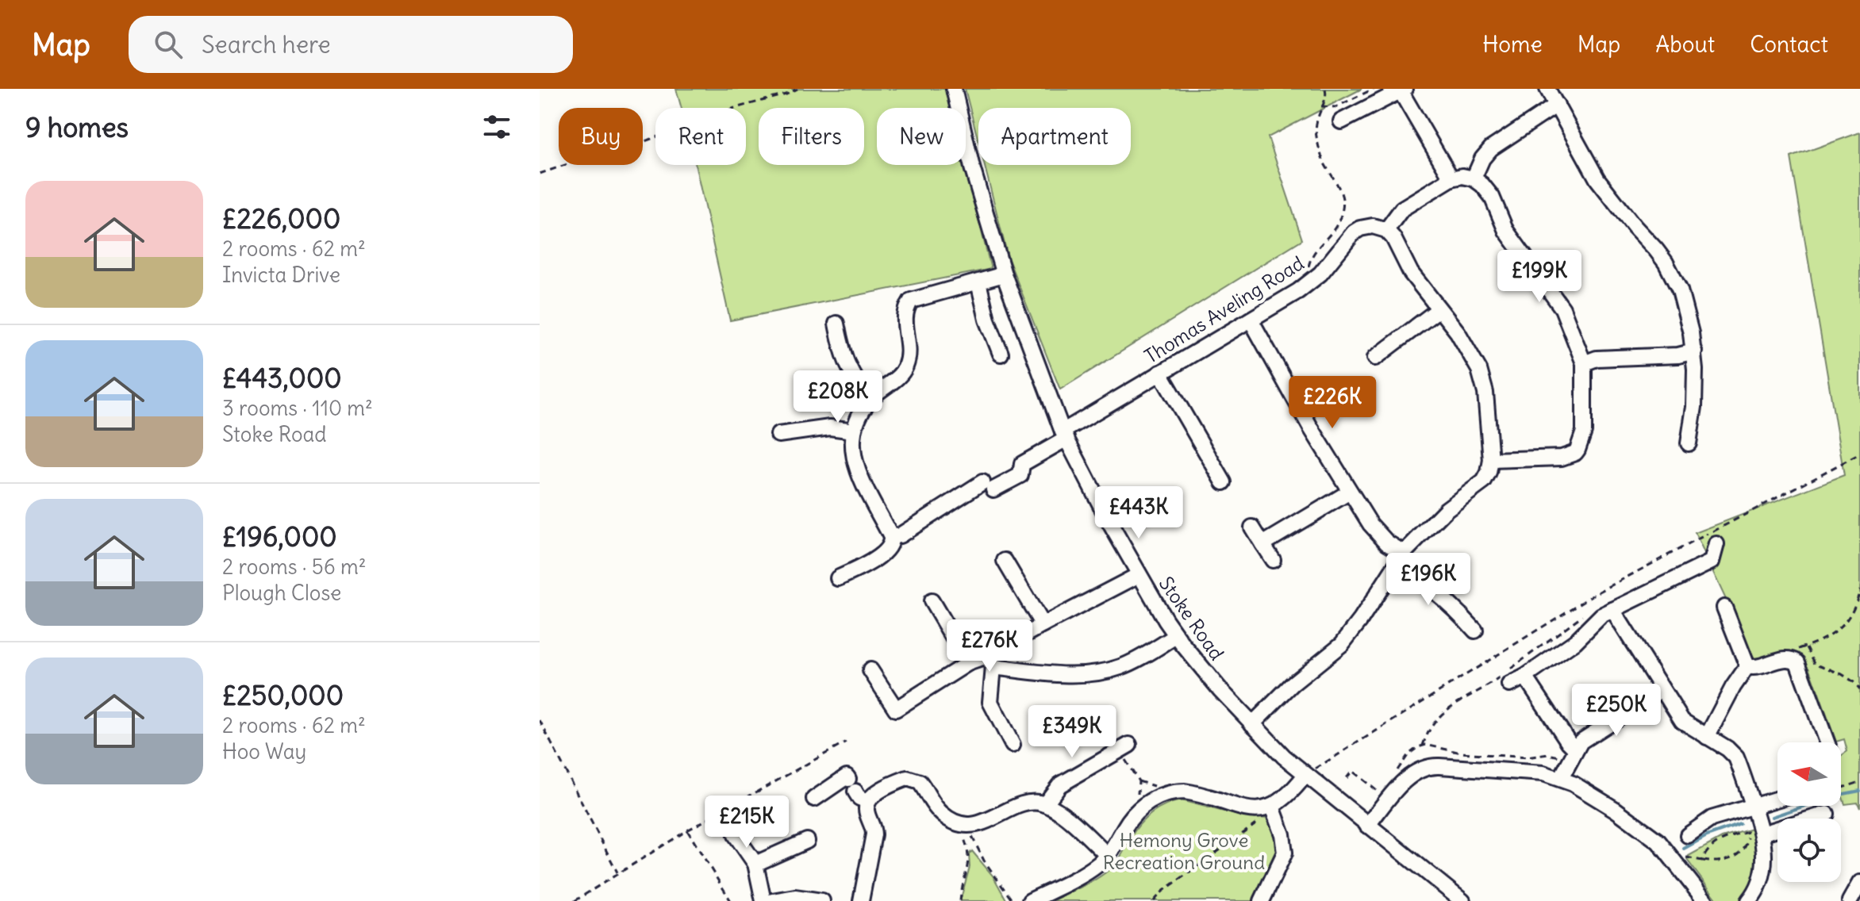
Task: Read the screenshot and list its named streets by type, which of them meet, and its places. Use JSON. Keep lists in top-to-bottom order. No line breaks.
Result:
{"streets":{"street":["Thomas Aveling Road","Stoke Road"]},"crossings":[["Thomas Aveling Road","Stoke Road"]],"parks":["Hemony Grove Recreation Ground"],"north":"left","page":{"header":"Map","search":"Search here","nav":["Home","Map","About","Contact"],"heading":"9 homes","chip":["Buy","Rent","Filters","New","Apartment"],"list":[{"name":"£226,000","note":"2 rooms · 62 m² · Invicta Drive"},{"name":"£443,000","note":"3 rooms · 110 m² · Stoke Road"},{"name":"£196,000","note":"2 rooms · 56 m² · Plough Close"},{"name":"£250,000","note":"2 rooms · 62 m² · Hoo Way"}],"price":["£199K","£208K","£226K","£443K","£196K","£276K","£250K","£349K","£215K"]}}
